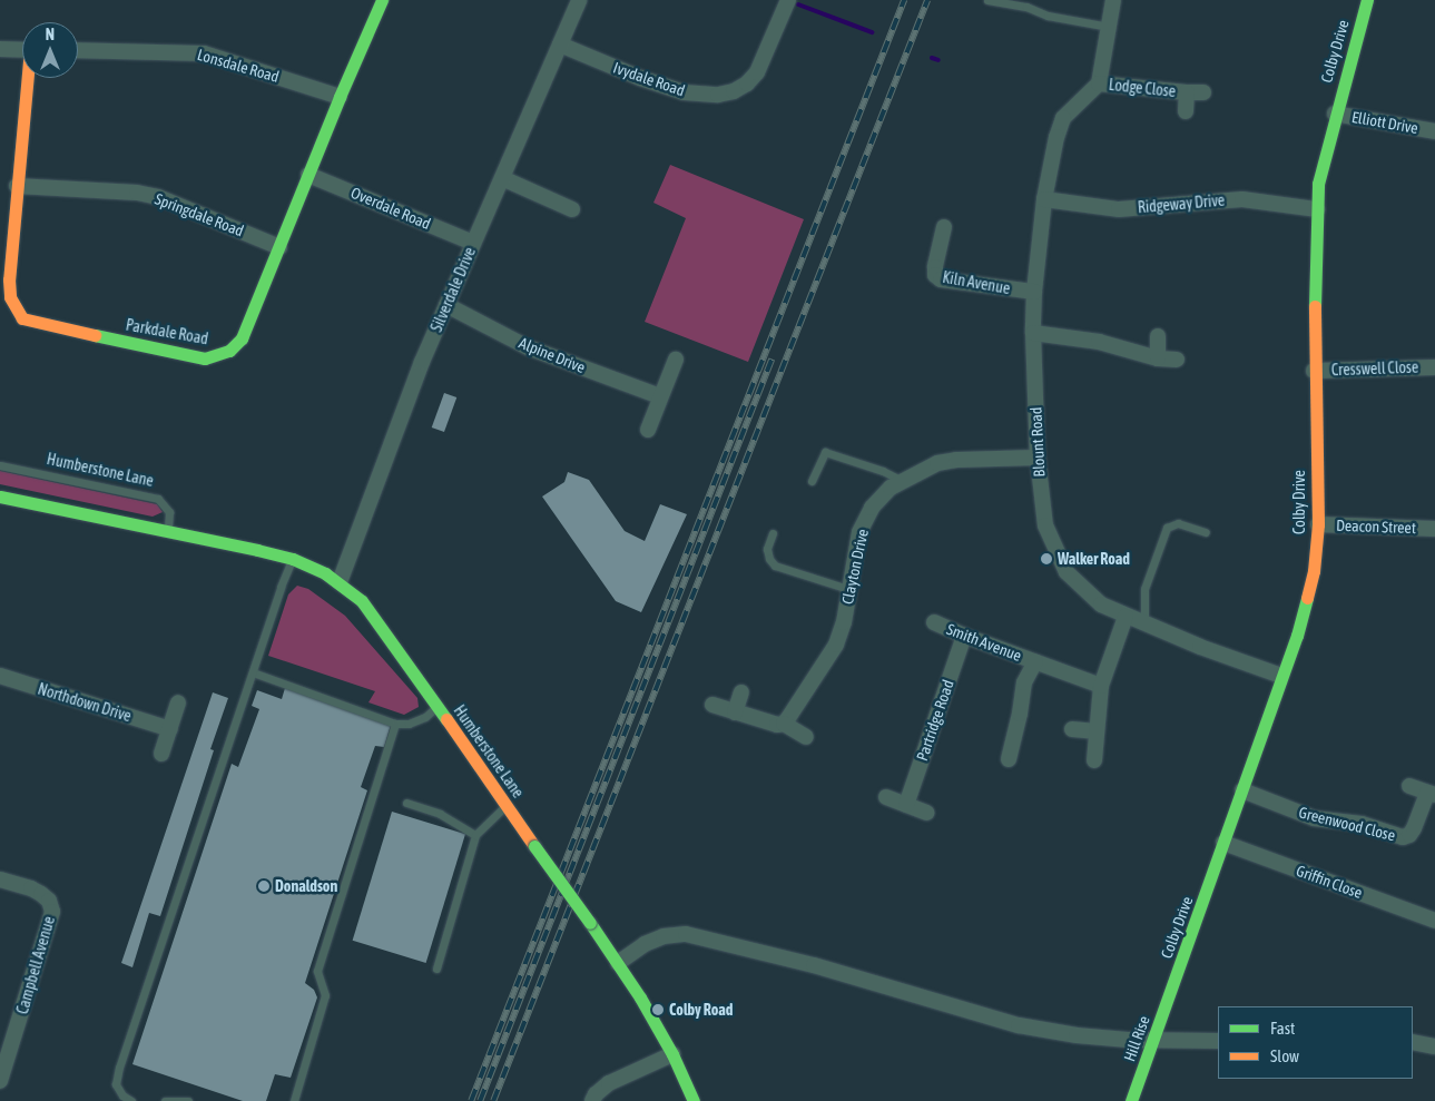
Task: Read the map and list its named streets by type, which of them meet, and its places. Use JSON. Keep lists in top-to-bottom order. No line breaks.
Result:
{"streets":{"street":["Colby Drive","Lonsdale Road","Ivydale Road","Lodge Close","Elliott Drive","Ridgeway Drive","Overdale Road","Springdale Road","Kiln Avenue","Silverdale Drive","Parkdale Road","Alpine Drive","Cresswell Close","Blount Road","Humberstone Lane","Deacon Street","Clayton Drive","Smith Avenue","Northdown Drive","Partridge Road","Greenwood Close","Griffin Close","Campbell Avenue","Hill Rise"]},"crossings":[["Colby Drive","Elliott Drive"],["Colby Drive","Ridgeway Drive"],["Colby Drive","Cresswell Close"],["Colby Drive","Blount Road"],["Colby Drive","Deacon Street"],["Colby Drive","Greenwood Close"],["Colby Drive","Griffin Close"],["Colby Drive","Hill Rise"],["Lonsdale Road","Parkdale Road"],["Ivydale Road","Silverdale Drive"],["Lodge Close","Blount Road"],["Ridgeway Drive","Blount Road"],["Overdale Road","Silverdale Drive"],["Overdale Road","Parkdale Road"],["Springdale Road","Parkdale Road"],["Kiln Avenue","Blount Road"],["Silverdale Drive","Alpine Drive"],["Silverdale Drive","Humberstone Lane"],["Blount Road","Clayton Drive"],["Smith Avenue","Partridge Road"]],"places":["Walker Road","Donaldson","Colby Road"],"legend":["Fast","Slow"],"north":"top"}
